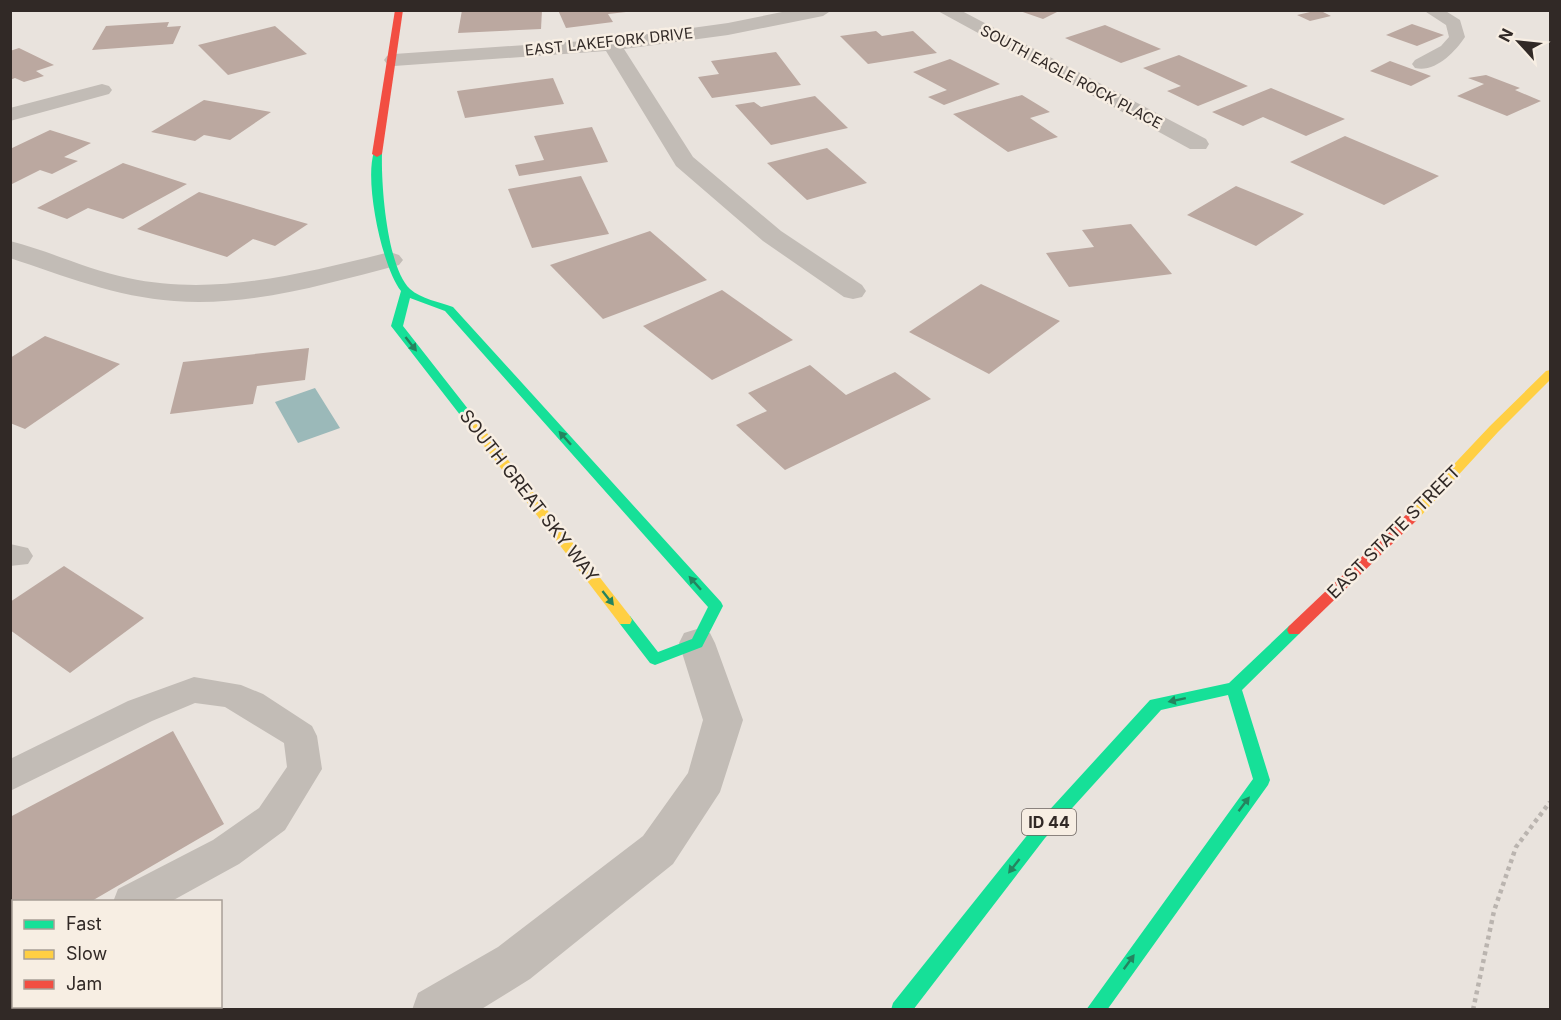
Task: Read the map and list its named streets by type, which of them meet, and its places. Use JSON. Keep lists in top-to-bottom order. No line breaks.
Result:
{"streets":{"main road":["SOUTH GREAT SKY WAY","EAST STATE STREET","ID 44"],"street":["EAST LAKEFORK DRIVE","SOUTH EAGLE ROCK PLACE"]},"crossings":[["EAST STATE STREET","ID 44"]],"legend":["Fast","Slow","Jam"],"north":"top left"}
